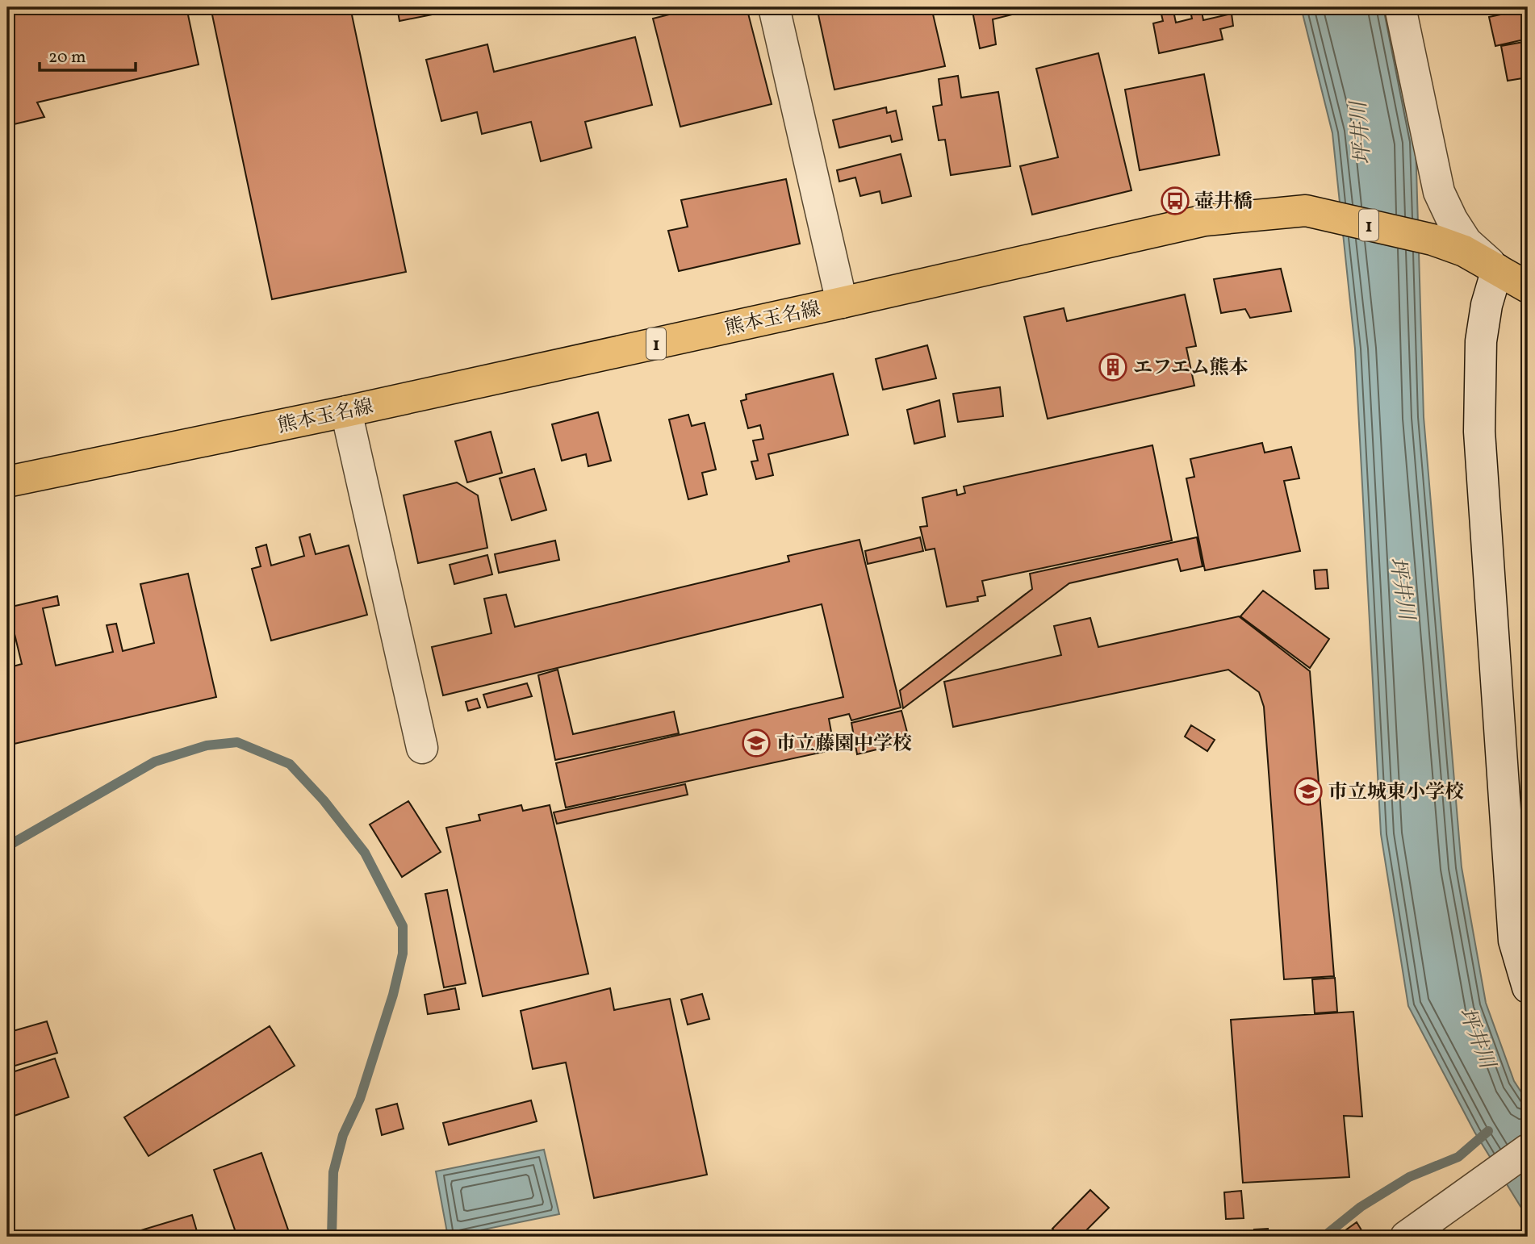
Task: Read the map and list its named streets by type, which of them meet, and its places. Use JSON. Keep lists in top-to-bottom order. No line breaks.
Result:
{"streets":{"main road":["1","熊本玉名線"]},"water":["坪井川"],"places":{"bus stop":["壺井橋"],"building":["エフエム熊本"],"school or university":["市立藤園中学校","市立城東小学校"]},"scale_bar":"20 m"}
